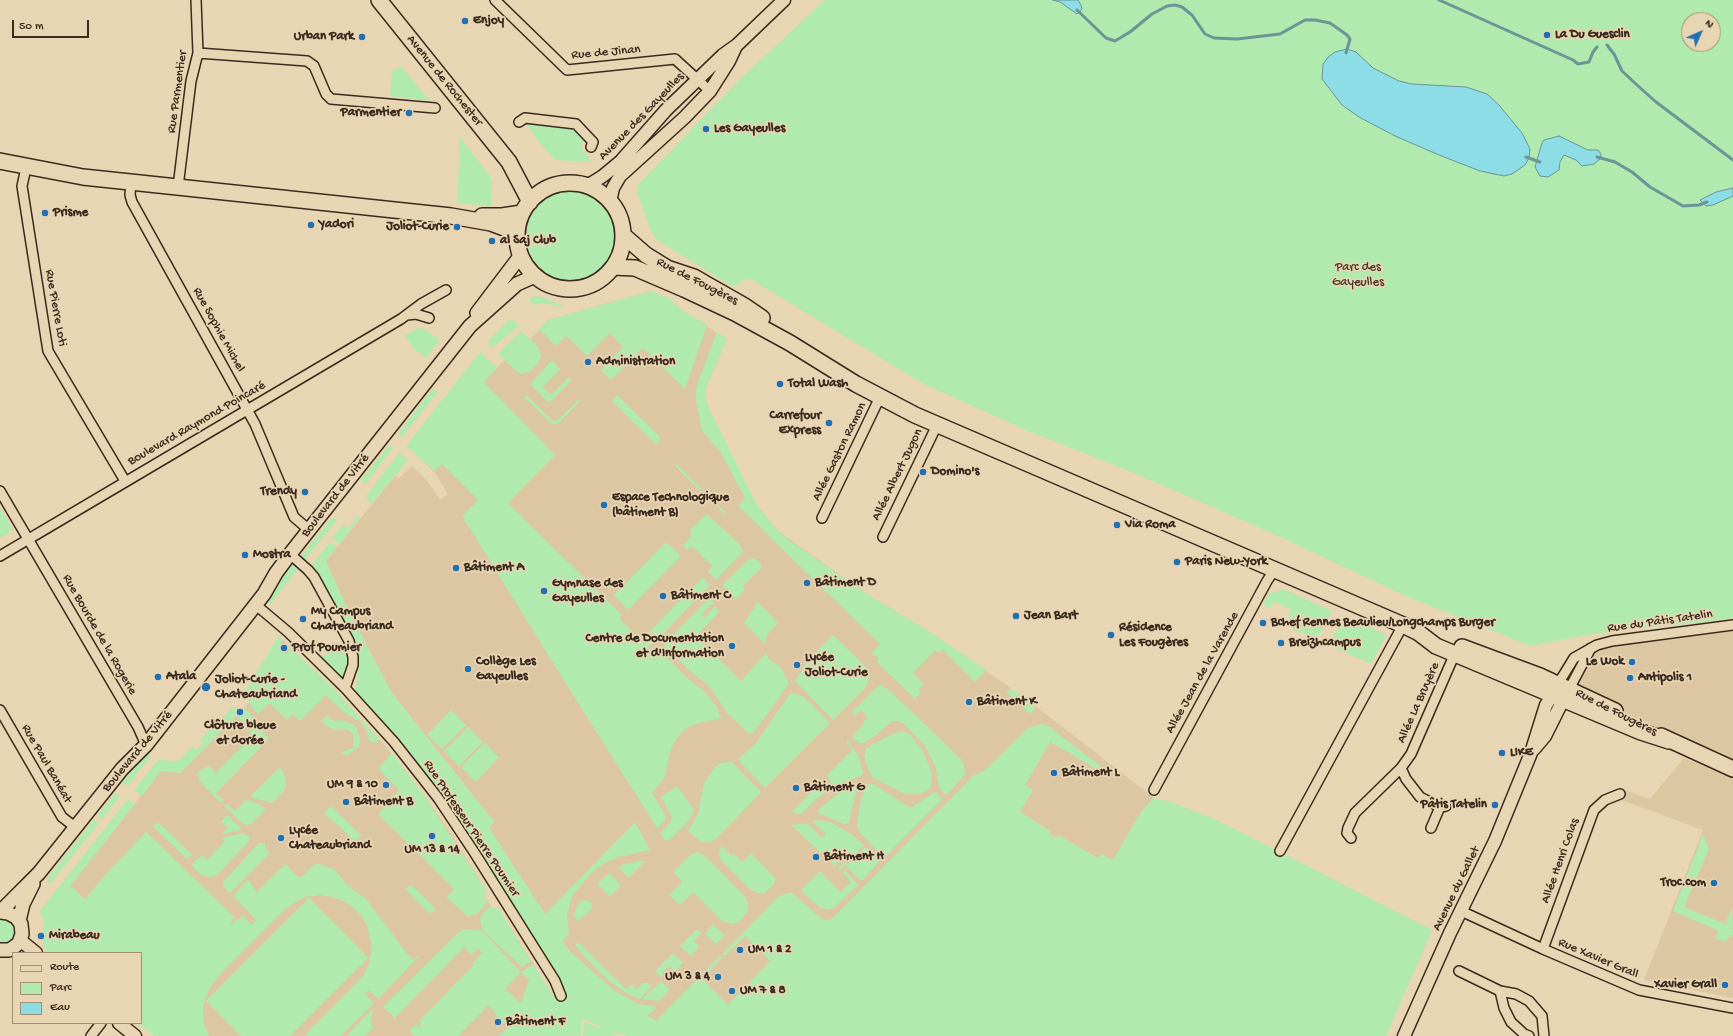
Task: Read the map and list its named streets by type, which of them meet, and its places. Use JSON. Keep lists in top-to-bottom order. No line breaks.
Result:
{"streets":{"main road":["Avenue de Rochester","Rue de Fougères","Boulevard de Vitré"],"street":["Rue de Jinan","Rue Parmentier","Avenue des Gayeulles","Rue Pierre Loti","Rue Sophie Michel","Boulevard Raymond Poincaré","Allée Gaston Ramon","Allée Albert Jugon","Rue du Pâtis Tatelin","Rue Bourde de la Rogerie","Allée Jean de la Varende","Allée La Bruyère","Rue Paul Banéat","Rue Professeur Pierre Poumier","Allée Henri Colas","Avenue du Gallet","Rue Xavier Grall"]},"crossings":[["Rue de Jinan","Avenue des Gayeulles"],["Avenue de Rochester","Avenue des Gayeulles"],["Avenue de Rochester","Rue de Fougères"],["Avenue de Rochester","Boulevard de Vitré"],["Avenue des Gayeulles","Rue de Fougères"],["Avenue des Gayeulles","Boulevard de Vitré"],["Rue de Fougères","Allée Gaston Ramon"],["Rue de Fougères","Allée Albert Jugon"],["Rue de Fougères","Boulevard de Vitré"],["Rue de Fougères","Rue du Pâtis Tatelin"],["Rue de Fougères","Allée Jean de la Varende"],["Rue de Fougères","Allée La Bruyère"],["Rue de Fougères","Avenue du Gallet"],["Rue Pierre Loti","Boulevard Raymond Poincaré"],["Rue Sophie Michel","Boulevard Raymond Poincaré"],["Rue Sophie Michel","Boulevard de Vitré"],["Boulevard Raymond Poincaré","Rue Bourde de la Rogerie"],["Boulevard de Vitré","Rue Bourde de la Rogerie"],["Boulevard de Vitré","Rue Paul Banéat"],["Boulevard de Vitré","Rue Professeur Pierre Poumier"],["Rue du Pâtis Tatelin","Avenue du Gallet"],["Allée Henri Colas","Rue Xavier Grall"],["Avenue du Gallet","Rue Xavier Grall"]],"parks":["Parc des Gayeulles"],"places":["Enjoy","La Du Guesclin","Urban Park","Parmentier","Les Gayeulles","Prisme","Yadori","Joliot-Curie","al Saj Club","Administration","Total Wash","Carrefour Express","Domino's","Trendy","Espace Technologique (bâtiment B)","Via Roma","Mostra","Paris New-York","Bâtiment A","Bâtiment D","Gymnase des Gayeulles","Bâtiment C","Jean Bart","My Campus Chateaubriand","Bchef Rennes Beaulieu/Longchamps Burger","Résidence Les Fougères","Breizhcampus","Centre de Documentation et d'Information","Prof Poumier","Le Wok","Lycée Joliot-Curie","Collège Les Gayeulles","Atala","Antipolis 1","Joliot-Curie - Chateaubriand","Bâtiment K","Clôture bleue et dorée","LIKE","Bâtiment L","UM 9 & 10","Bâtiment G","Bâtiment B","Pâtis Tatelin","UM 13 & 14","Lycée Chateaubriand","Bâtiment H","Troc.com","Mirabeau","UM 1 & 2","UM 3 & 4","Xavier Grall","UM 7 & 8","Bâtiment F"],"legend":["Route","Parc","Eau"],"scale_bar":"50 m","north":"top right"}
